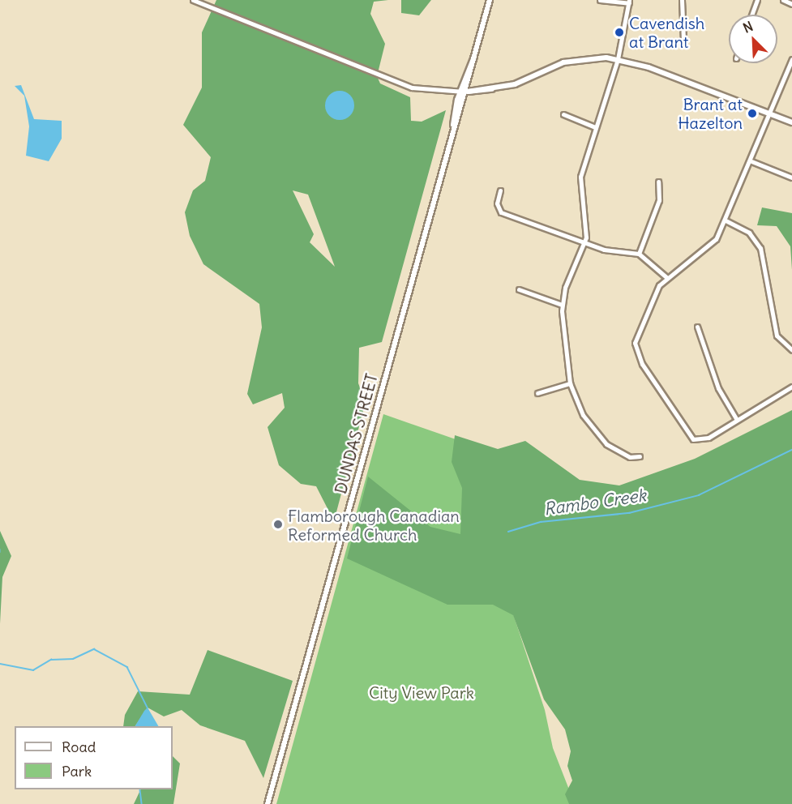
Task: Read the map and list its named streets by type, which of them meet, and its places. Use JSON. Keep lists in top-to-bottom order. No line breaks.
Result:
{"streets":{"main road":["DUNDAS STREET"]},"water":["Rambo Creek"],"parks":["City View Park"],"places":["Cavendish at Brant","Brant at Hazelton","Flamborough Canadian Reformed Church"],"legend":["Road","Park"],"north":"top left"}
